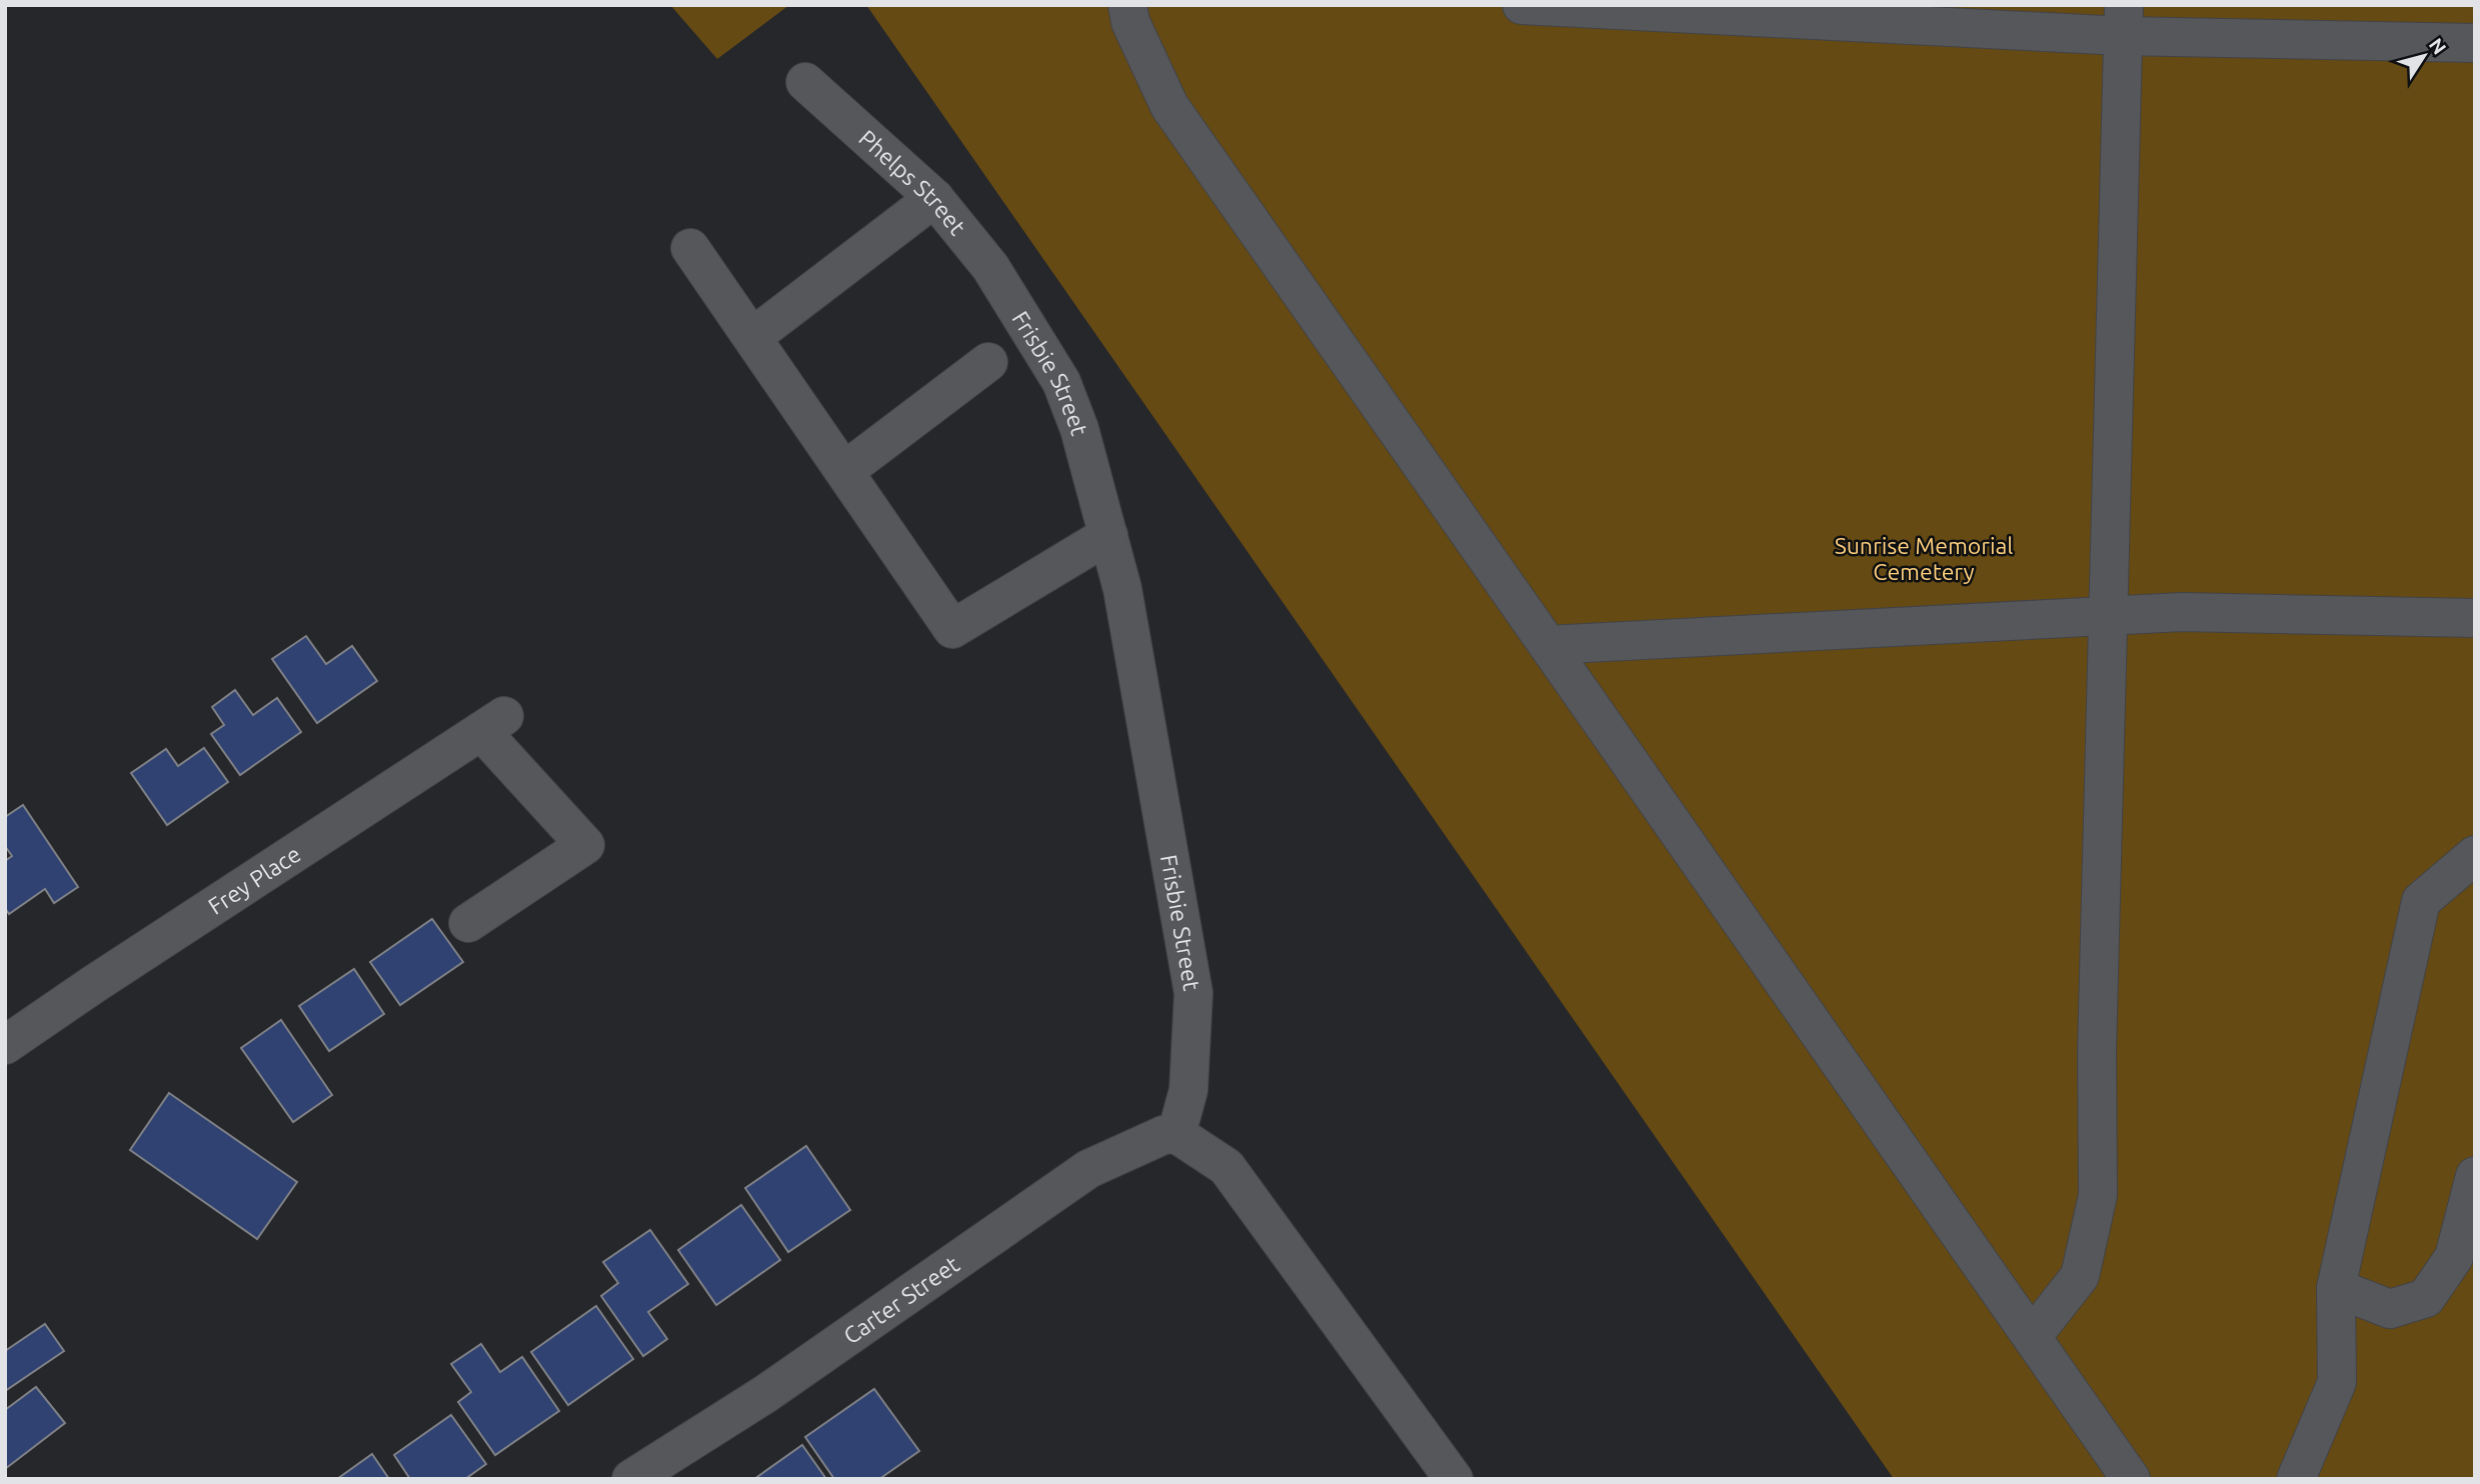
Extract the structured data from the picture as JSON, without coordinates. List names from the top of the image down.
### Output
{
  "streets": {
    "street": [
      "Phelps Street",
      "Frisbie Street",
      "Frey Place",
      "Carter Street"
    ]
  },
  "crossings": [
    ["Phelps Street", "Frisbie Street"],
    ["Frisbie Street", "Carter Street"]
  ],
  "parks": ["Sunrise Memorial Cemetery"],
  "north": "top right"
}
